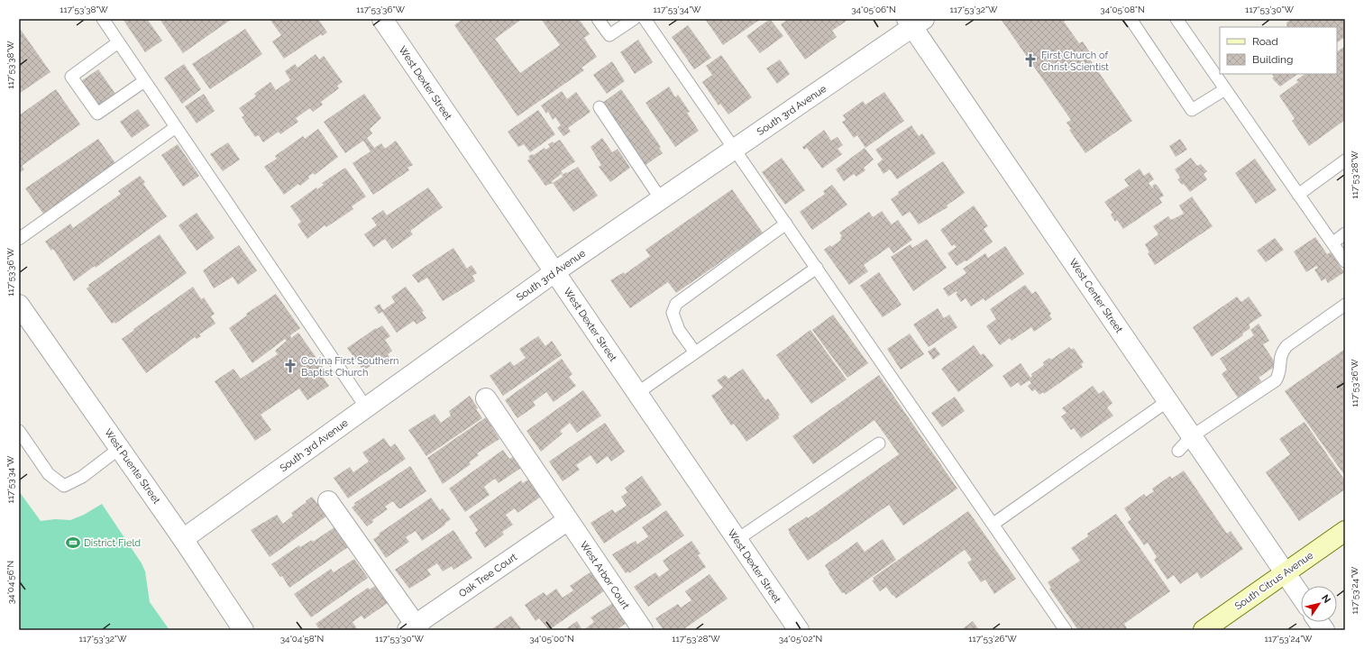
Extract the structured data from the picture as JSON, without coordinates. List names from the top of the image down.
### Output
{
  "streets": {
    "main road": ["South Citrus Avenue"],
    "street": [
      "West Dexter Street",
      "South 3rd Avenue",
      "West Center Street",
      "West Puente Street",
      "Oak Tree Court",
      "West Arbor Court"
    ]
  },
  "crossings": [
    ["West Dexter Street", "South 3rd Avenue"],
    ["South 3rd Avenue", "West Center Street"],
    ["South 3rd Avenue", "West Puente Street"],
    ["West Center Street", "South Citrus Avenue"],
    ["Oak Tree Court", "West Arbor Court"]
  ],
  "places": {
    "church": ["First Church of Christ Scientist", "Covina First Southern Baptist Church"],
    "sports": ["District Field"]
  },
  "legend": ["Road", "Building"],
  "north": "top right",
  "coordinates": [
    "117°53'38\"W",
    "117°53'36\"W",
    "117°53'34\"W",
    "34°05'06\"N",
    "117°53'32\"W",
    "34°05'08\"N",
    "117°53'30\"W",
    "117°53'28\"W",
    "117°53'26\"W",
    "34°04'56\"N",
    "117°53'24\"W",
    "34°04'58\"N",
    "34°05'00\"N",
    "34°05'02\"N"
  ]
}
